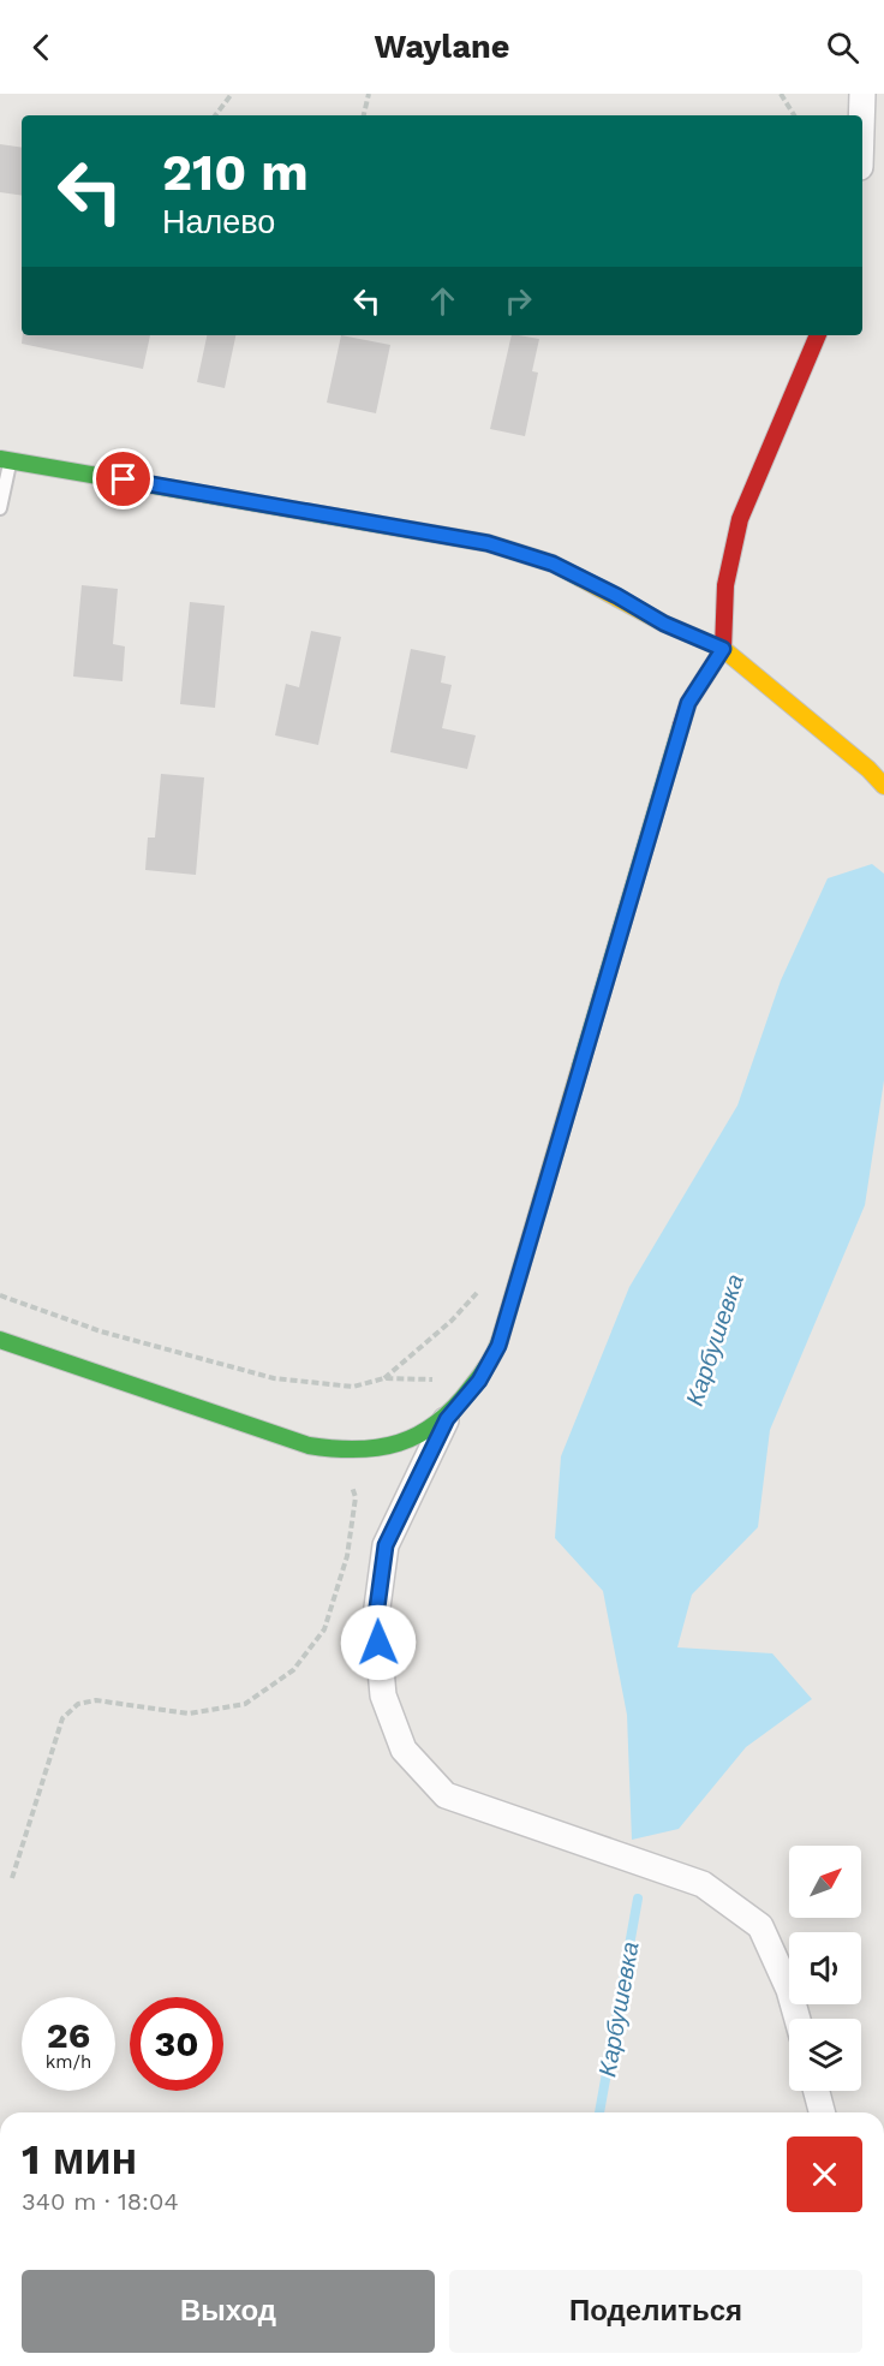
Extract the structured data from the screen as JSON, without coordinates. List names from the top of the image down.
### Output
{
  "water": ["Карбушевка"],
  "north": "top right",
  "page": {
    "header": "Waylane",
    "turn": ["210 m", "Налево"],
    "speed": "26 km/h",
    "limit": "30",
    "heading": ["1 мин", "340 m · 18:04"],
    "buttons": ["Выход", "Поделиться"]
  }
}
